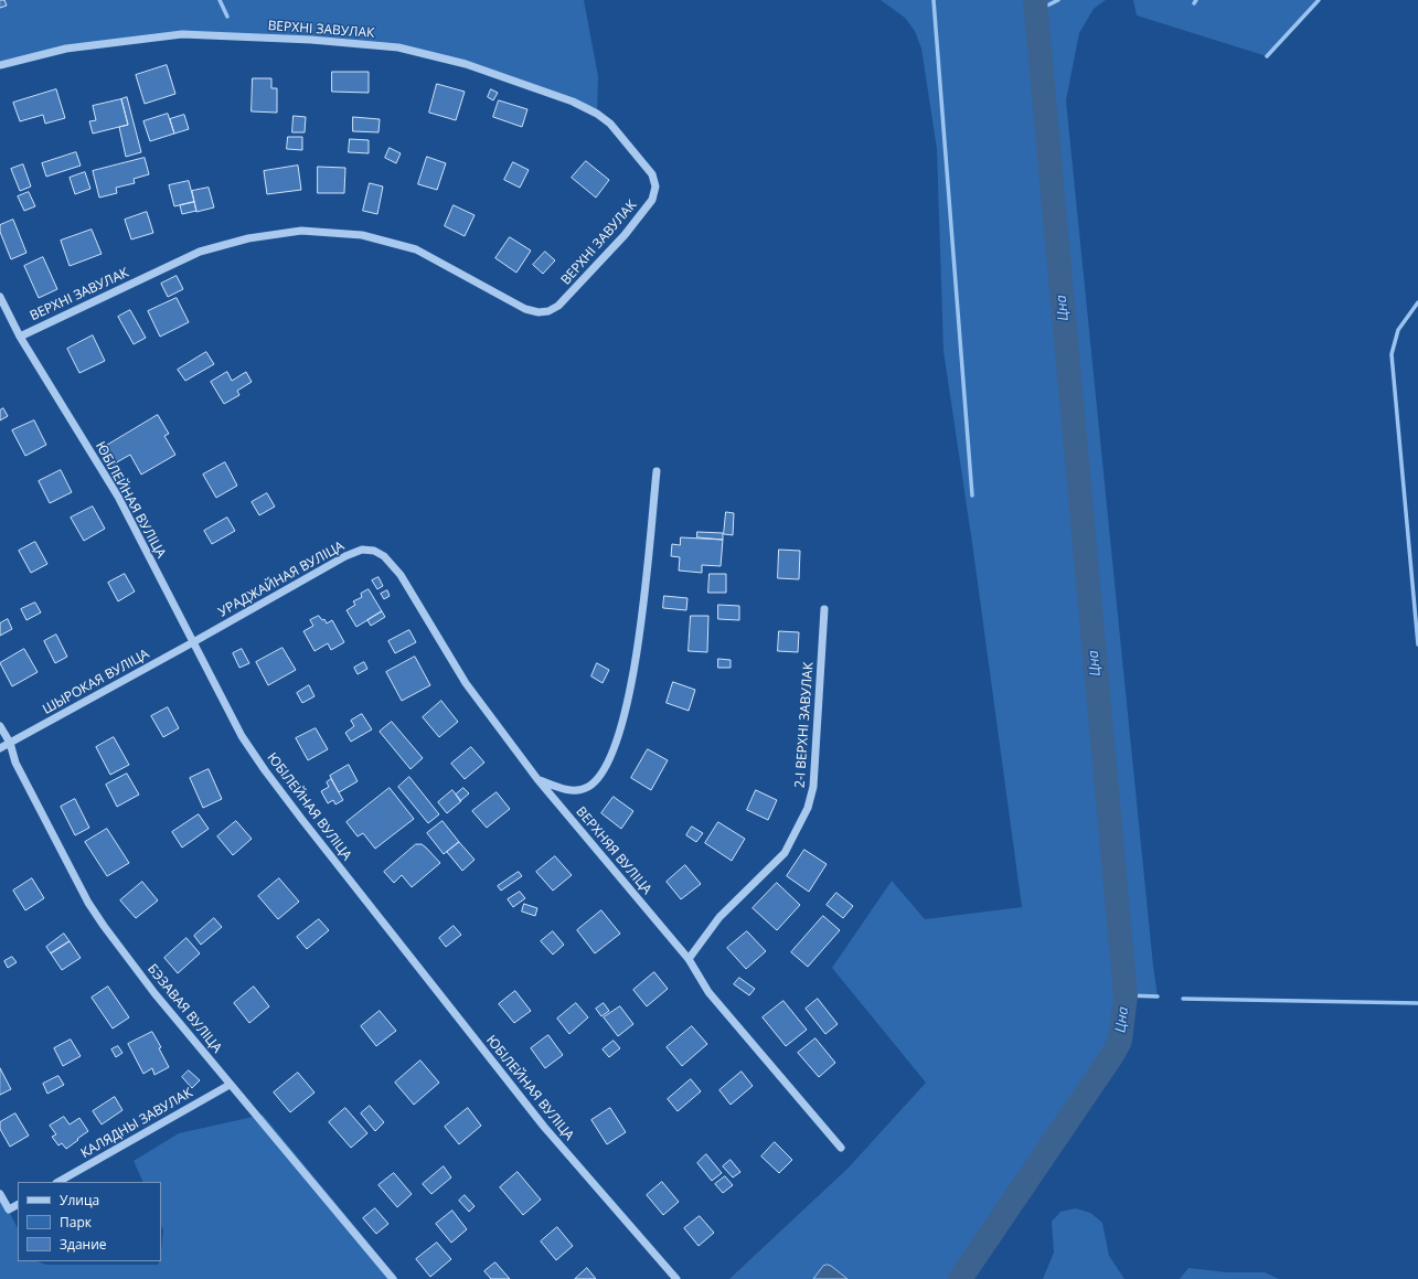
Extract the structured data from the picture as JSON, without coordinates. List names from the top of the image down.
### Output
{
  "streets": {
    "street": [
      "ВЕРХНІ ЗАВУЛАК",
      "ЮБІЛЕЙНАЯ ВУЛІЦА",
      "УРАДЖАЙНАЯ ВУЛІЦА",
      "ШЫРОКАЯ ВУЛІЦА",
      "2-І ВЕРХНІ ЗАВУЛАК",
      "ВЕРХНЯЯ ВУЛІЦА",
      "БЭЗАВАЯ ВУЛІЦА",
      "КАЛЯДНЫ ЗАВУЛАК"
    ]
  },
  "crossings": [
    ["ВЕРХНІ ЗАВУЛАК", "ЮБІЛЕЙНАЯ ВУЛІЦА"],
    ["ЮБІЛЕЙНАЯ ВУЛІЦА", "УРАДЖАЙНАЯ ВУЛІЦА"],
    ["ЮБІЛЕЙНАЯ ВУЛІЦА", "ШЫРОКАЯ ВУЛІЦА"],
    ["УРАДЖАЙНАЯ ВУЛІЦА", "ШЫРОКАЯ ВУЛІЦА"],
    ["УРАДЖАЙНАЯ ВУЛІЦА", "ВЕРХНЯЯ ВУЛІЦА"],
    ["ШЫРОКАЯ ВУЛІЦА", "БЭЗАВАЯ ВУЛІЦА"],
    ["2-І ВЕРХНІ ЗАВУЛАК", "ВЕРХНЯЯ ВУЛІЦА"],
    ["БЭЗАВАЯ ВУЛІЦА", "КАЛЯДНЫ ЗАВУЛАК"]
  ],
  "water": ["Цна"],
  "legend": ["Улица", "Парк", "Здание"]
}
